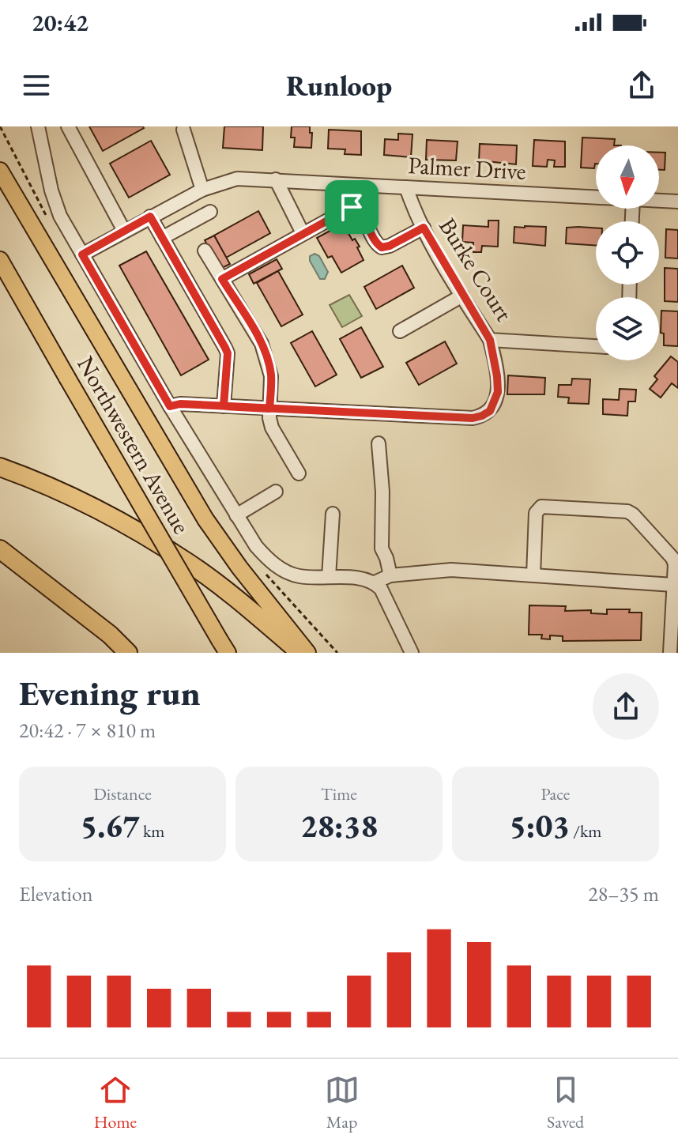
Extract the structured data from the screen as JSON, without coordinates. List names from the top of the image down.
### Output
{
  "streets": {
    "main road": ["Northwestern Avenue"],
    "street": ["Palmer Drive", "Burke Court"]
  },
  "crossings": [
    ["Palmer Drive", "Burke Court"]
  ],
  "north": "bottom",
  "page": {
    "status": "20:42",
    "header": "Runloop",
    "heading": ["Evening run", "20:42 · 7 × 810 m"],
    "stats": [
      ["Distance", "5.67 km"],
      ["Time", "28:38"],
      ["Pace", "5:03 /km"]
    ],
    "chart": ["Elevation", "28–35 m"],
    "tabs": ["Home", "Map", "Saved"]
  }
}
